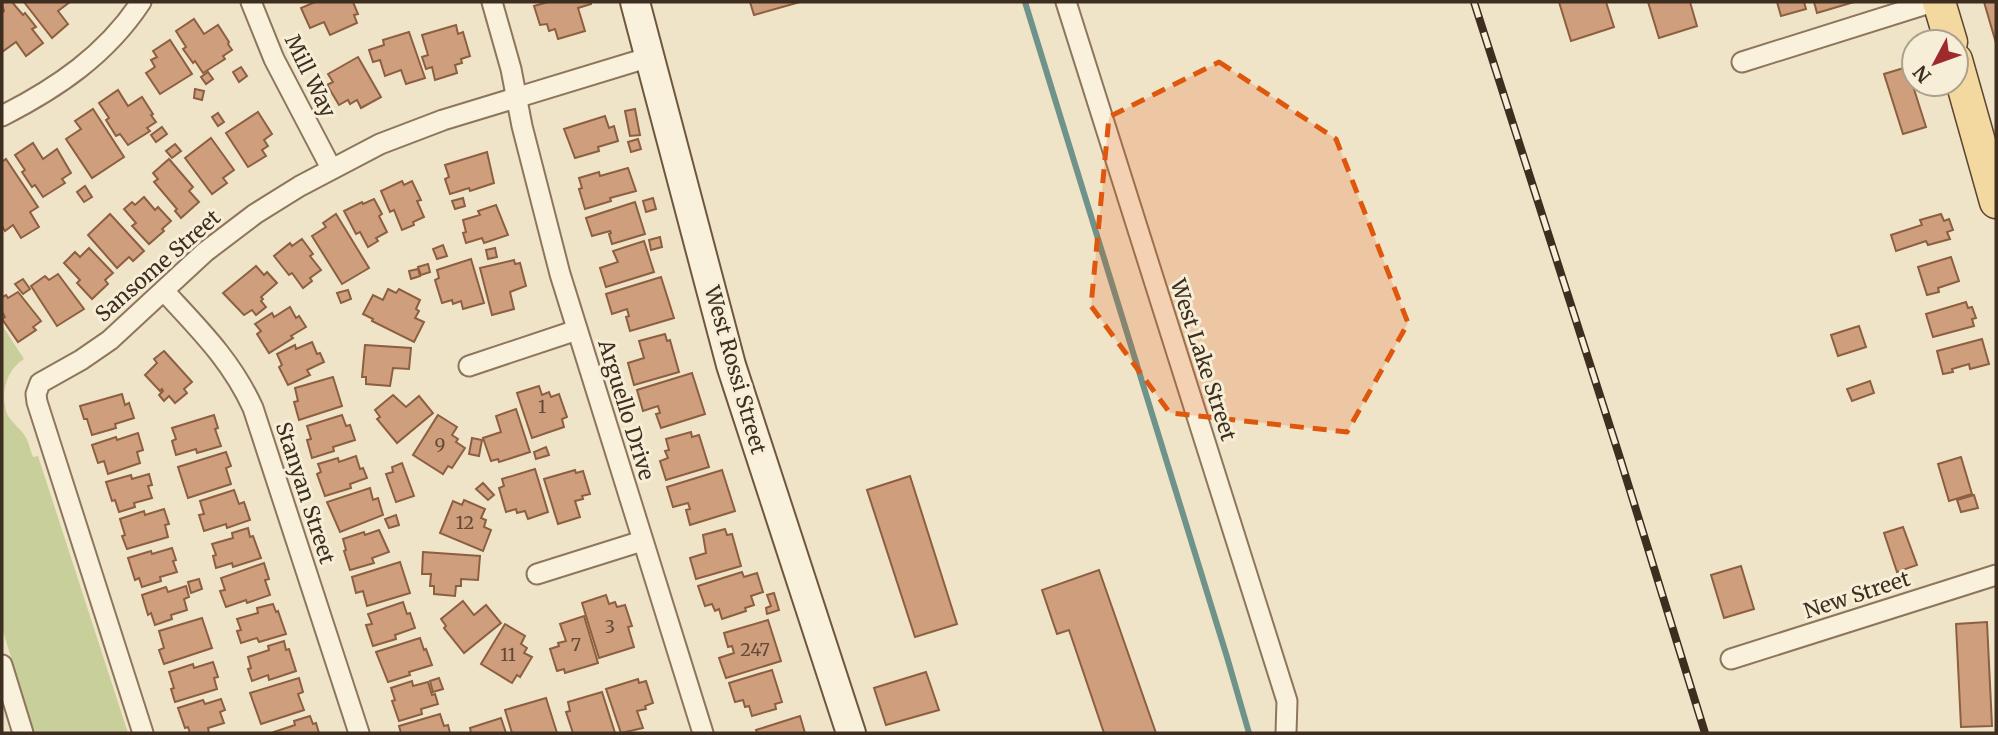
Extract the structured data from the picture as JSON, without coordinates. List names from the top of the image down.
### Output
{
  "streets": {
    "main road": ["West Rossi Street"],
    "street": [
      "Mill Way",
      "Sansome Street",
      "West Lake Street",
      "Arguello Drive",
      "Stanyan Street",
      "New Street"
    ]
  },
  "crossings": [
    ["Mill Way", "Sansome Street"],
    ["Sansome Street", "West Rossi Street"],
    ["Sansome Street", "Arguello Drive"],
    ["Sansome Street", "Stanyan Street"]
  ],
  "house_numbers": [
    "1",
    "9",
    "12",
    "3",
    "7",
    "247",
    "11"
  ],
  "north": "bottom left"
}
